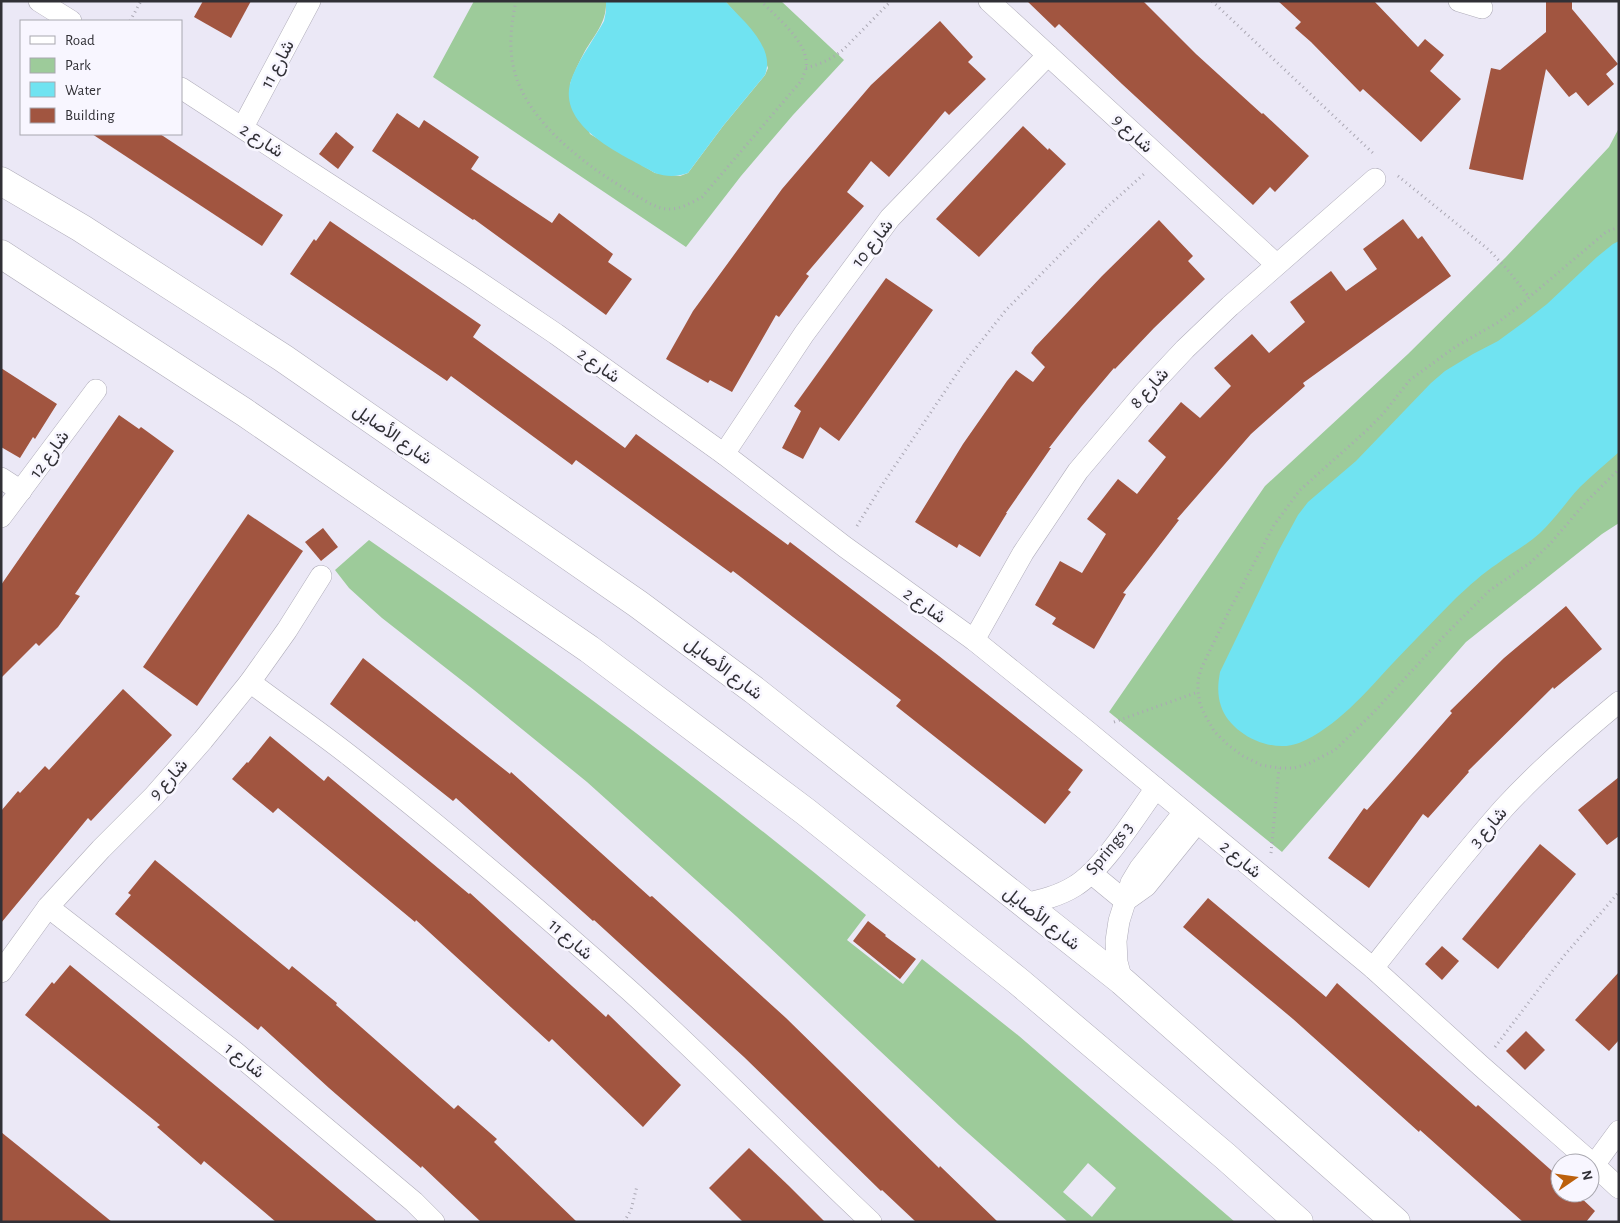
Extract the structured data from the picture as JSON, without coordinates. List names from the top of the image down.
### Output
{
  "streets": {
    "main road": ["شارع الأصايل"],
    "street": [
      "شارع 11",
      "شارع 9",
      "شارع 2",
      "شارع 10",
      "شارع 8",
      "شارع 12",
      "شارع 3",
      "Springs 3",
      "شارع 1"
    ]
  },
  "crossings": [
    ["شارع 11", "شارع 9"],
    ["شارع 11", "شارع 2"],
    ["شارع 9", "شارع 10"],
    ["شارع 9", "شارع 8"],
    ["شارع 9", "شارع 1"],
    ["شارع 2", "شارع 10"],
    ["شارع 2", "شارع 8"],
    ["شارع 2", "شارع 3"],
    ["شارع 2", "Springs 3"],
    ["شارع الأصايل", "Springs 3"]
  ],
  "legend": [
    "Road",
    "Park",
    "Water",
    "Building"
  ],
  "north": "right"
}
